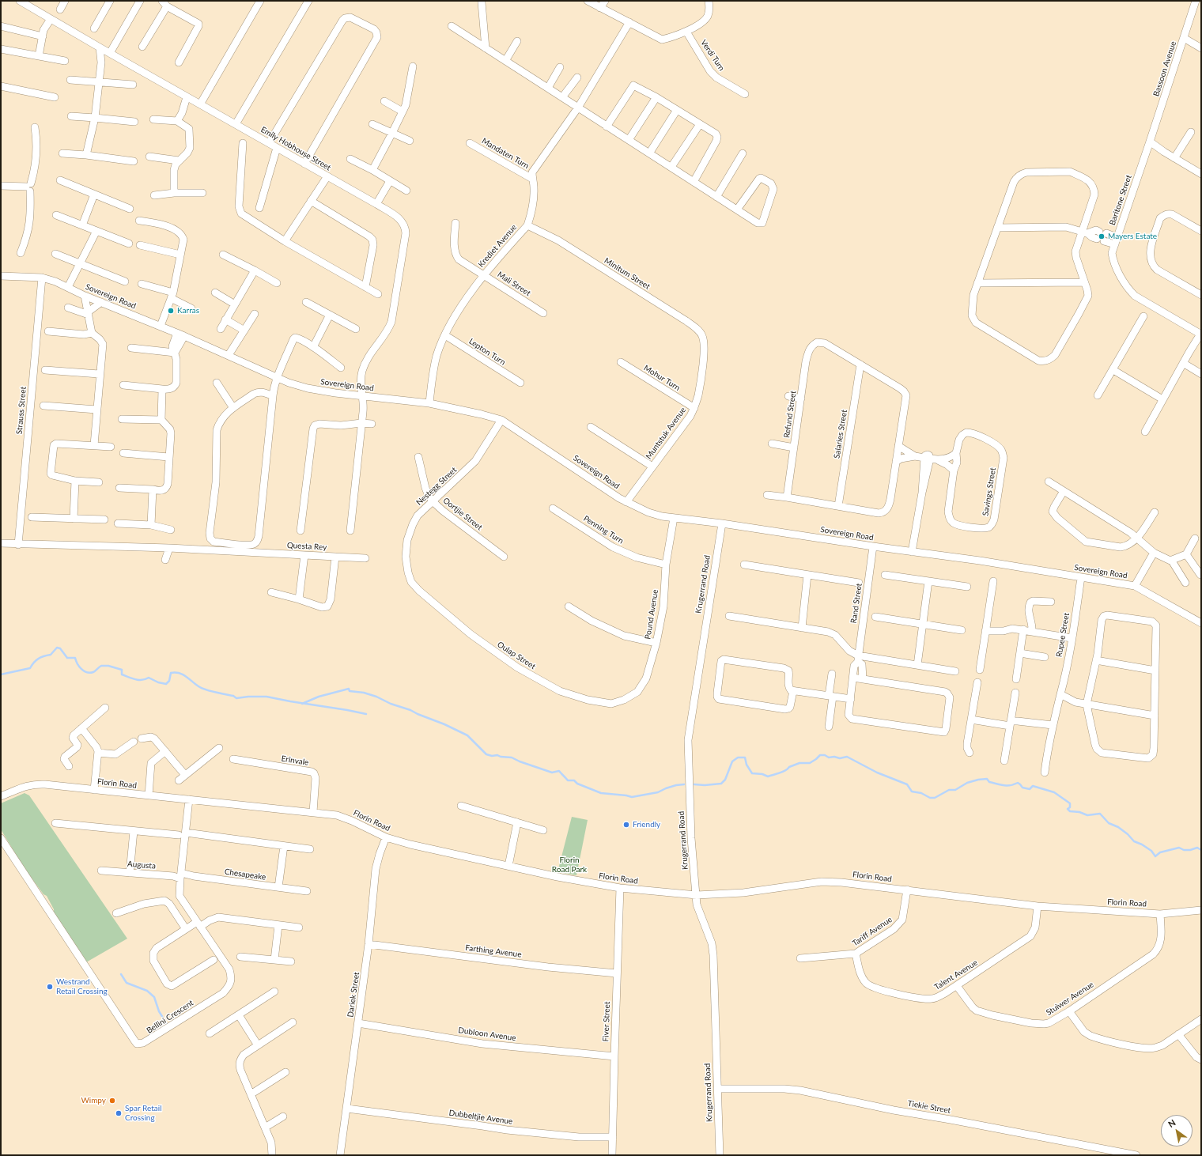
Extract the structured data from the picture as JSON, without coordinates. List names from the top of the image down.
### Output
{
  "streets": {
    "street": [
      "Verdi Turn",
      "Bassoon Avenue",
      "Emily Hobhouse Street",
      "Mandaten Turn",
      "Baritone Street",
      "Krediet Avenue",
      "Minitum Street",
      "Mali Street",
      "Sovereign Road",
      "Lepton Turn",
      "Mohur Turn",
      "Strauss Street",
      "Refund Street",
      "Muntstuk Avenue",
      "Salaries Street",
      "Nestegg Street",
      "Savings Street",
      "Oortjie Street",
      "Penning Turn",
      "Questa Rey",
      "Krugerrand Road",
      "Rand Street",
      "Pound Avenue",
      "Rupee Street",
      "Oulap Street",
      "Erinvale",
      "Florin Road",
      "Augusta",
      "Chesapeake",
      "Tariff Avenue",
      "Farthing Avenue",
      "Talent Avenue",
      "Dariek Street",
      "Stuiwer Avenue",
      "Bellini Crescent",
      "Fiver Street",
      "Dubloon Avenue",
      "Tiekie Street",
      "Dubbeltjie Avenue"
    ]
  },
  "crossings": [
    ["Bassoon Avenue", "Baritone Street"],
    ["Emily Hobhouse Street", "Sovereign Road"],
    ["Mandaten Turn", "Krediet Avenue"],
    ["Krediet Avenue", "Minitum Street"],
    ["Krediet Avenue", "Mali Street"],
    ["Krediet Avenue", "Sovereign Road"],
    ["Krediet Avenue", "Lepton Turn"],
    ["Minitum Street", "Muntstuk Avenue"],
    ["Sovereign Road", "Strauss Street"],
    ["Sovereign Road", "Muntstuk Avenue"],
    ["Sovereign Road", "Nestegg Street"],
    ["Sovereign Road", "Krugerrand Road"],
    ["Sovereign Road", "Rand Street"],
    ["Sovereign Road", "Pound Avenue"],
    ["Sovereign Road", "Rupee Street"],
    ["Mohur Turn", "Muntstuk Avenue"],
    ["Refund Street", "Salaries Street"],
    ["Nestegg Street", "Oortjie Street"],
    ["Nestegg Street", "Oulap Street"],
    ["Penning Turn", "Pound Avenue"],
    ["Krugerrand Road", "Florin Road"],
    ["Krugerrand Road", "Tiekie Street"],
    ["Pound Avenue", "Oulap Street"],
    ["Erinvale", "Florin Road"],
    ["Florin Road", "Tariff Avenue"],
    ["Florin Road", "Talent Avenue"],
    ["Florin Road", "Dariek Street"],
    ["Florin Road", "Stuiwer Avenue"],
    ["Florin Road", "Bellini Crescent"],
    ["Florin Road", "Fiver Street"],
    ["Augusta", "Chesapeake"],
    ["Augusta", "Bellini Crescent"],
    ["Chesapeake", "Bellini Crescent"],
    ["Tariff Avenue", "Talent Avenue"],
    ["Farthing Avenue", "Dariek Street"],
    ["Farthing Avenue", "Fiver Street"],
    ["Talent Avenue", "Stuiwer Avenue"],
    ["Dariek Street", "Dubloon Avenue"],
    ["Dariek Street", "Dubbeltjie Avenue"],
    ["Fiver Street", "Dubloon Avenue"],
    ["Fiver Street", "Dubbeltjie Avenue"]
  ],
  "parks": ["Florin Road Park"],
  "places": [
    "Mayers Estate",
    "Karras",
    "Friendly",
    "Westrand Retail Crossing",
    "Wimpy",
    "Spar Retail Crossing"
  ],
  "north": "top left"
}
